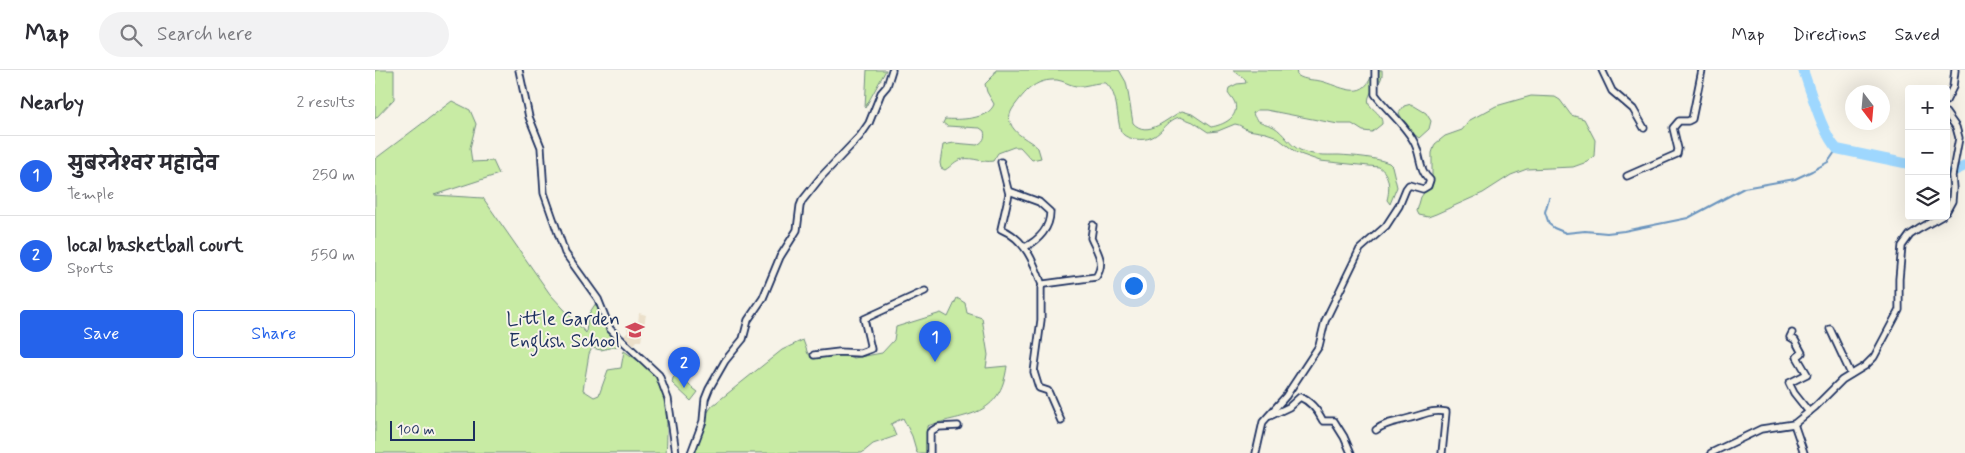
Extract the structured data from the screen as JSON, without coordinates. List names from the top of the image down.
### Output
{
  "places": {
    "school or university": ["Little Garden English School"]
  },
  "scale_bar": "100 m",
  "north": "bottom",
  "page": {
    "header": "Map",
    "search": "Search here",
    "nav": ["Map", "Directions", "Saved"],
    "heading": ["Nearby", "2 results"],
    "map_buttons": ["+", "−"],
    "list": [
      {
        "mark": "1",
        "name": "सुबरनेश्वर महादेव",
        "note": "Temple",
        "value": "250 m"
      },
      {
        "mark": "2",
        "name": "local basketball court",
        "note": "Sports",
        "value": "550 m"
      }
    ],
    "buttons": ["Save", "Share"],
    "pins": ["1", "2"],
    "scale": "100 m"
  }
}
